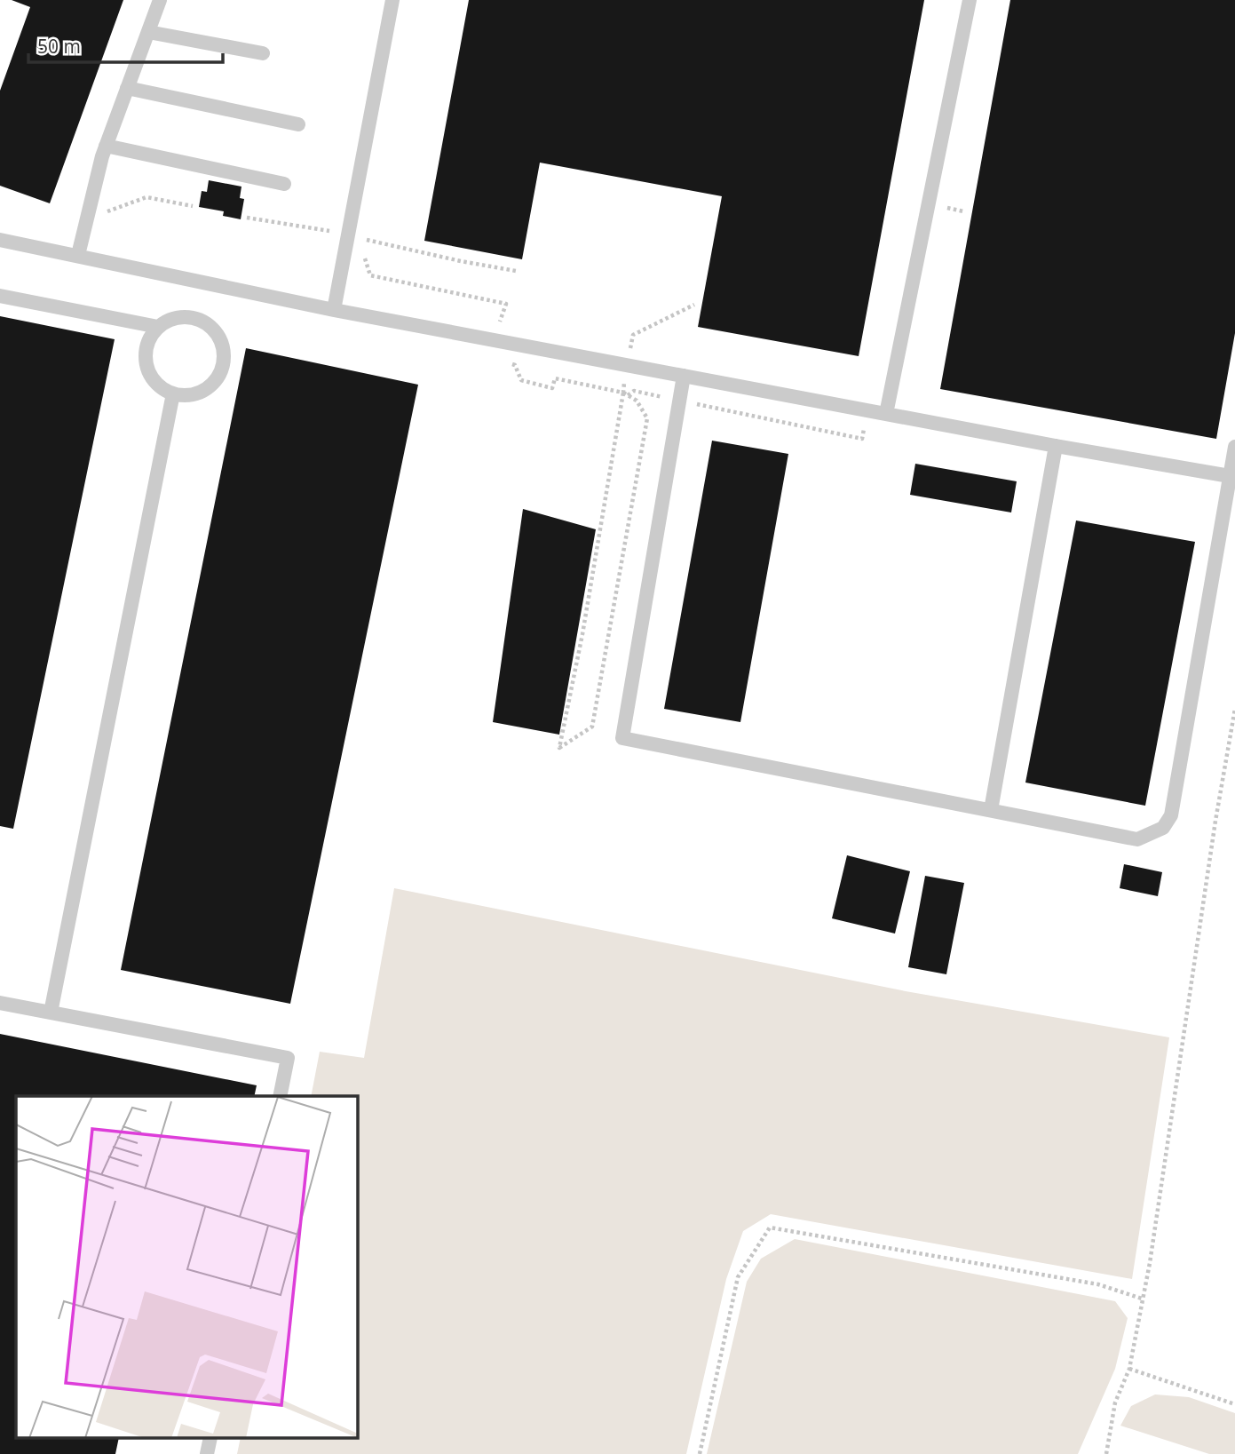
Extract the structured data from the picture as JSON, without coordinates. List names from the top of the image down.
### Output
{
  "scale_bar": "50 m"
}
